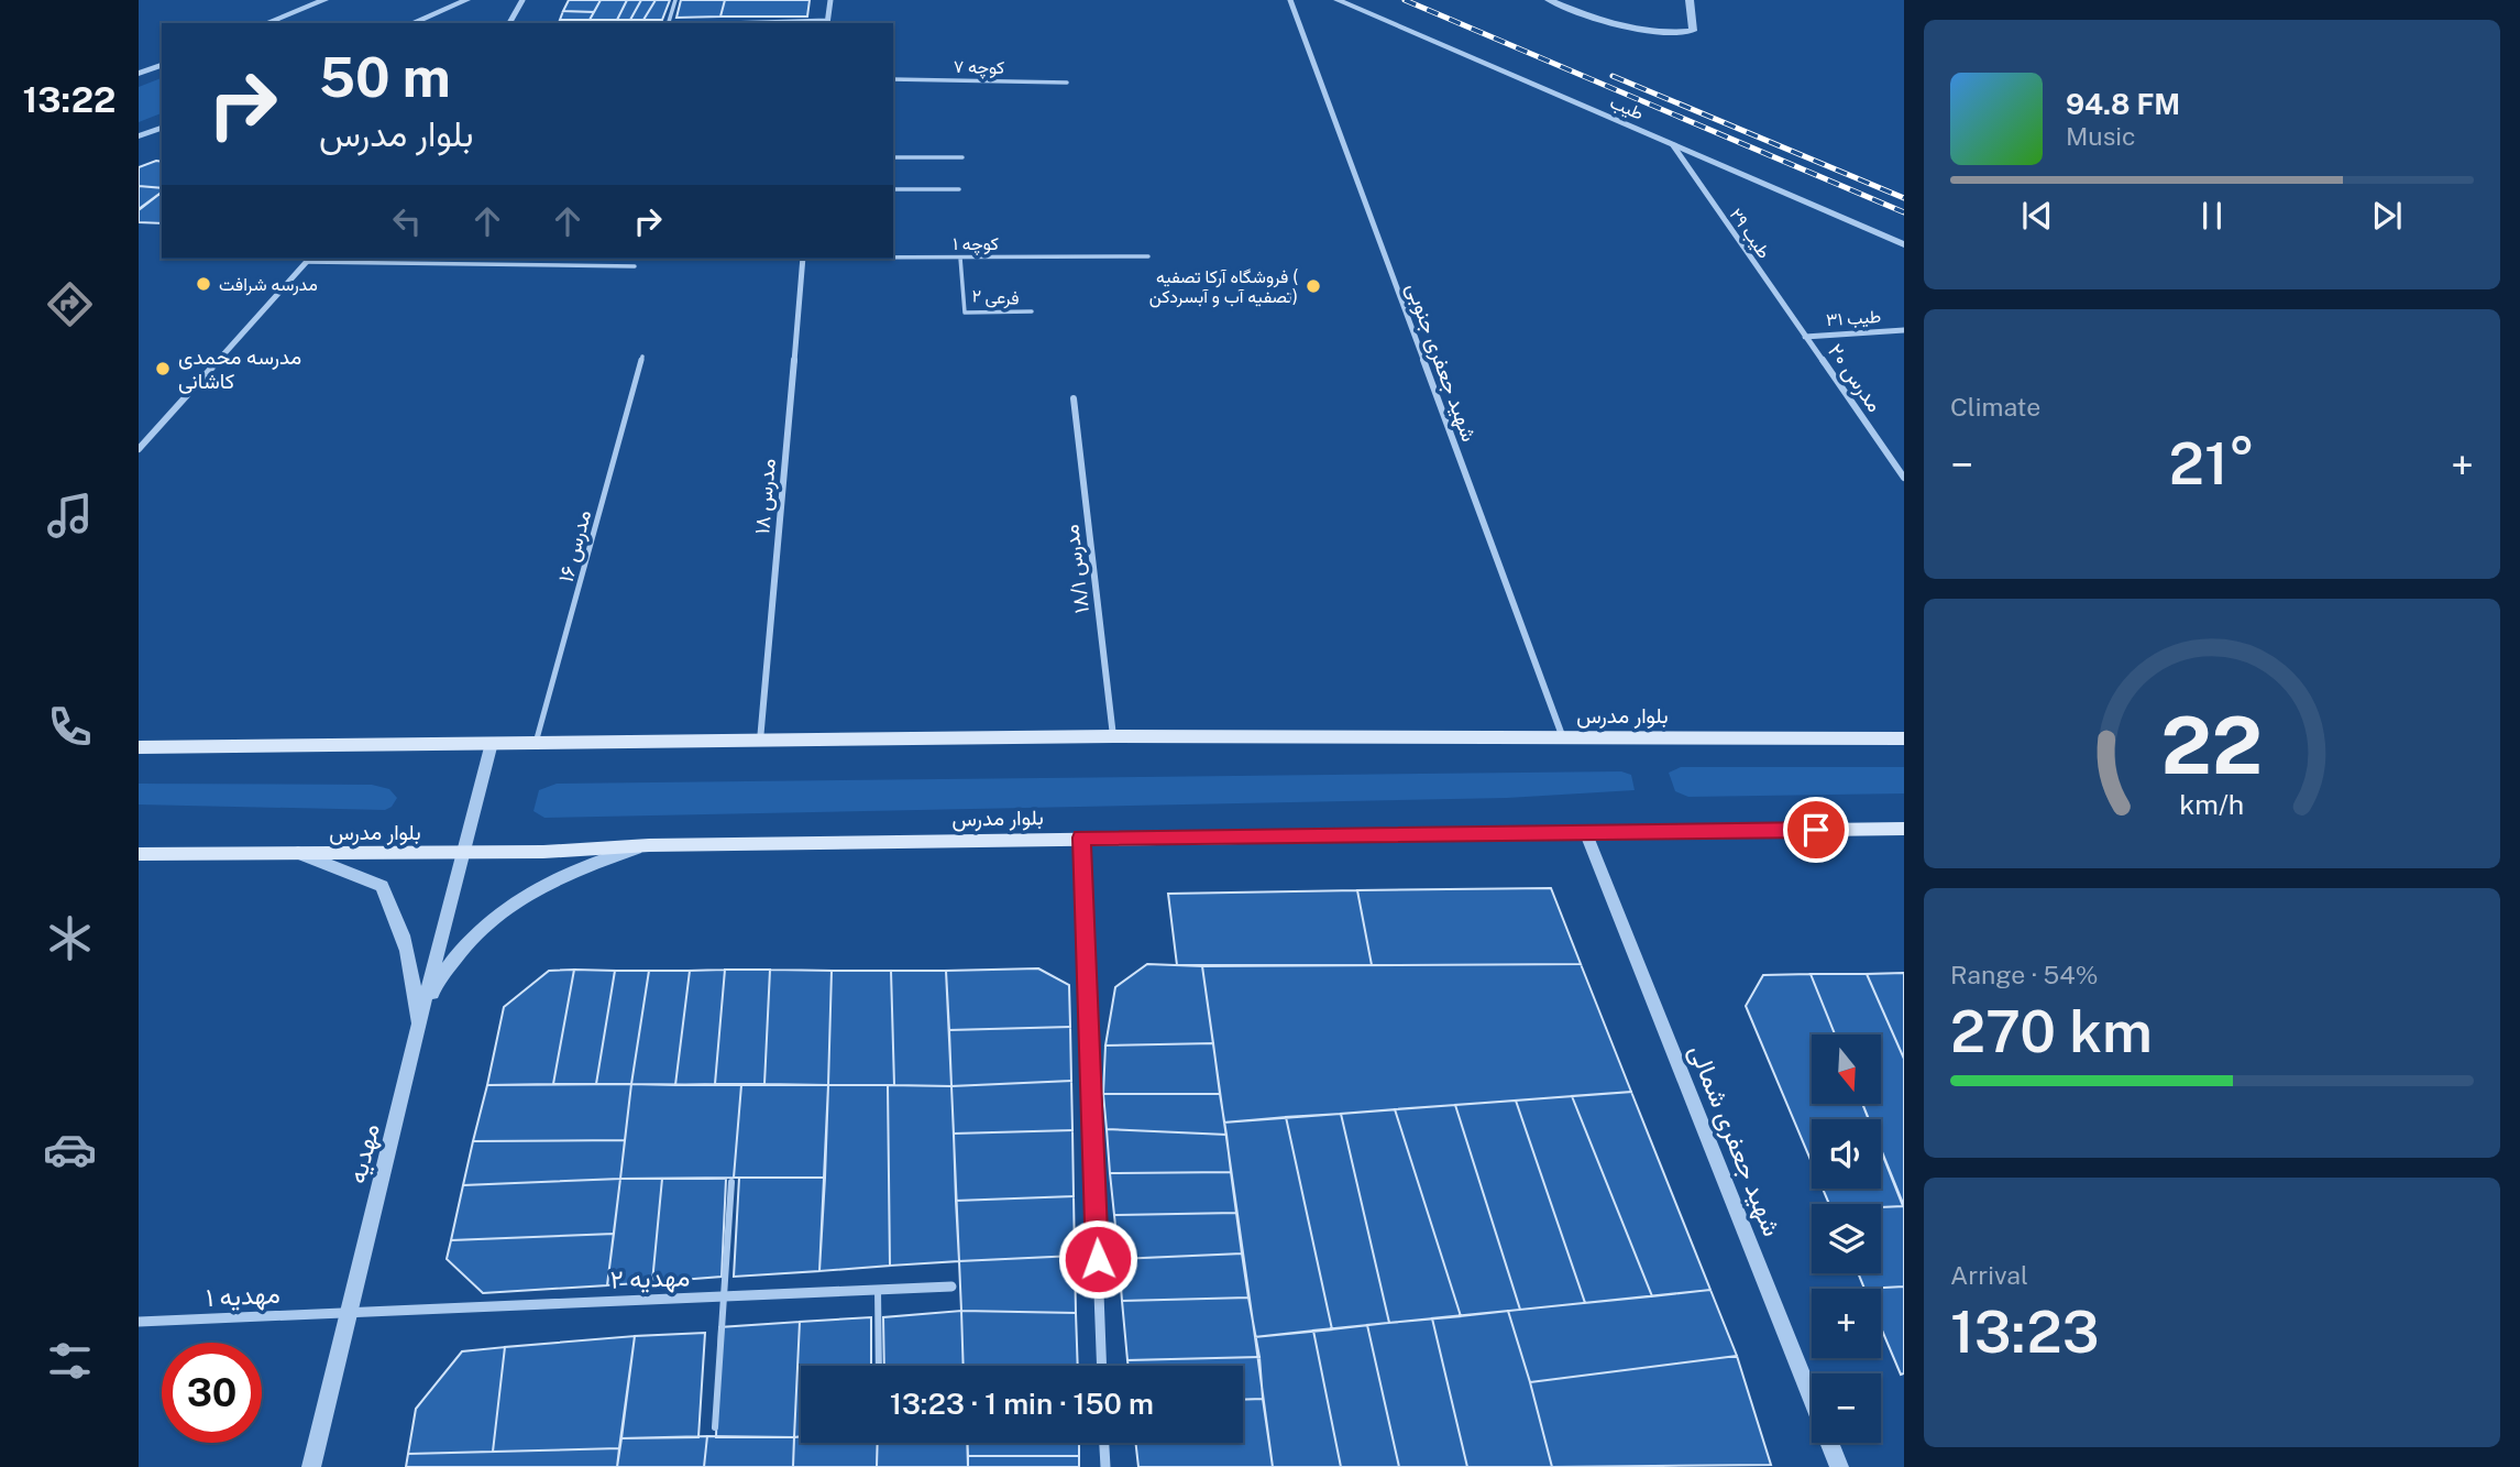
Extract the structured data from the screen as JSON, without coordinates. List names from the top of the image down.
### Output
{
  "streets": {
    "main road": ["بلوار مدرس"],
    "street": [
      "طیب",
      "طیب ۲۹",
      "طیب ۳۱",
      "شهید جعفری جنوبی",
      "مدرس ۲۰",
      "مدرس ۱۸",
      "مدرس ۱۸/۱",
      "شهید جعفری شمالی",
      "مهدیه",
      "مهدیه ۲",
      "مهدیه ۱"
    ],
    "lane": [
      "کوچه ۷",
      "کوچه ۱",
      "فرعی ۲",
      "مدرس ۱۶"
    ]
  },
  "crossings": [
    ["طیب", "طیب ۲۹"],
    ["طیب ۲۹", "طیب ۳۱"],
    ["طیب ۲۹", "مدرس ۲۰"],
    ["کوچه ۱", "فرعی ۲"],
    ["طیب ۳۱", "مدرس ۲۰"],
    ["شهید جعفری جنوبی", "بلوار مدرس"],
    ["مدرس ۱۸", "بلوار مدرس"],
    ["مدرس ۱۶", "بلوار مدرس"],
    ["مدرس ۱۸/۱", "بلوار مدرس"],
    ["بلوار مدرس", "شهید جعفری شمالی"],
    ["بلوار مدرس", "مهدیه"],
    ["مهدیه", "مهدیه ۲"],
    ["مهدیه", "مهدیه ۱"],
    ["مهدیه ۲", "مهدیه ۱"]
  ],
  "places": ["مدرسه شرافت", "فروشگاه آرکا تصفیه ( تصفیه آب و آبسردکن)", "مدرسه محمدی کاشانی"],
  "north": "bottom",
  "page": {
    "tabs": "13:22",
    "turn": ["50 m", "بلوار مدرس"],
    "song": ["94.8 FM", "Music"],
    "tile": [
      "Climate",
      ["Range · 54%", "270 km"],
      ["Arrival", "13:23"]
    ],
    "heat": ["−", "21°", "+"],
    "map_buttons": ["+", "−"],
    "limit": "30",
    "trip": "13:23 · 1 min · 150 m",
    "gauge": ["22", "km/h"]
  }
}
